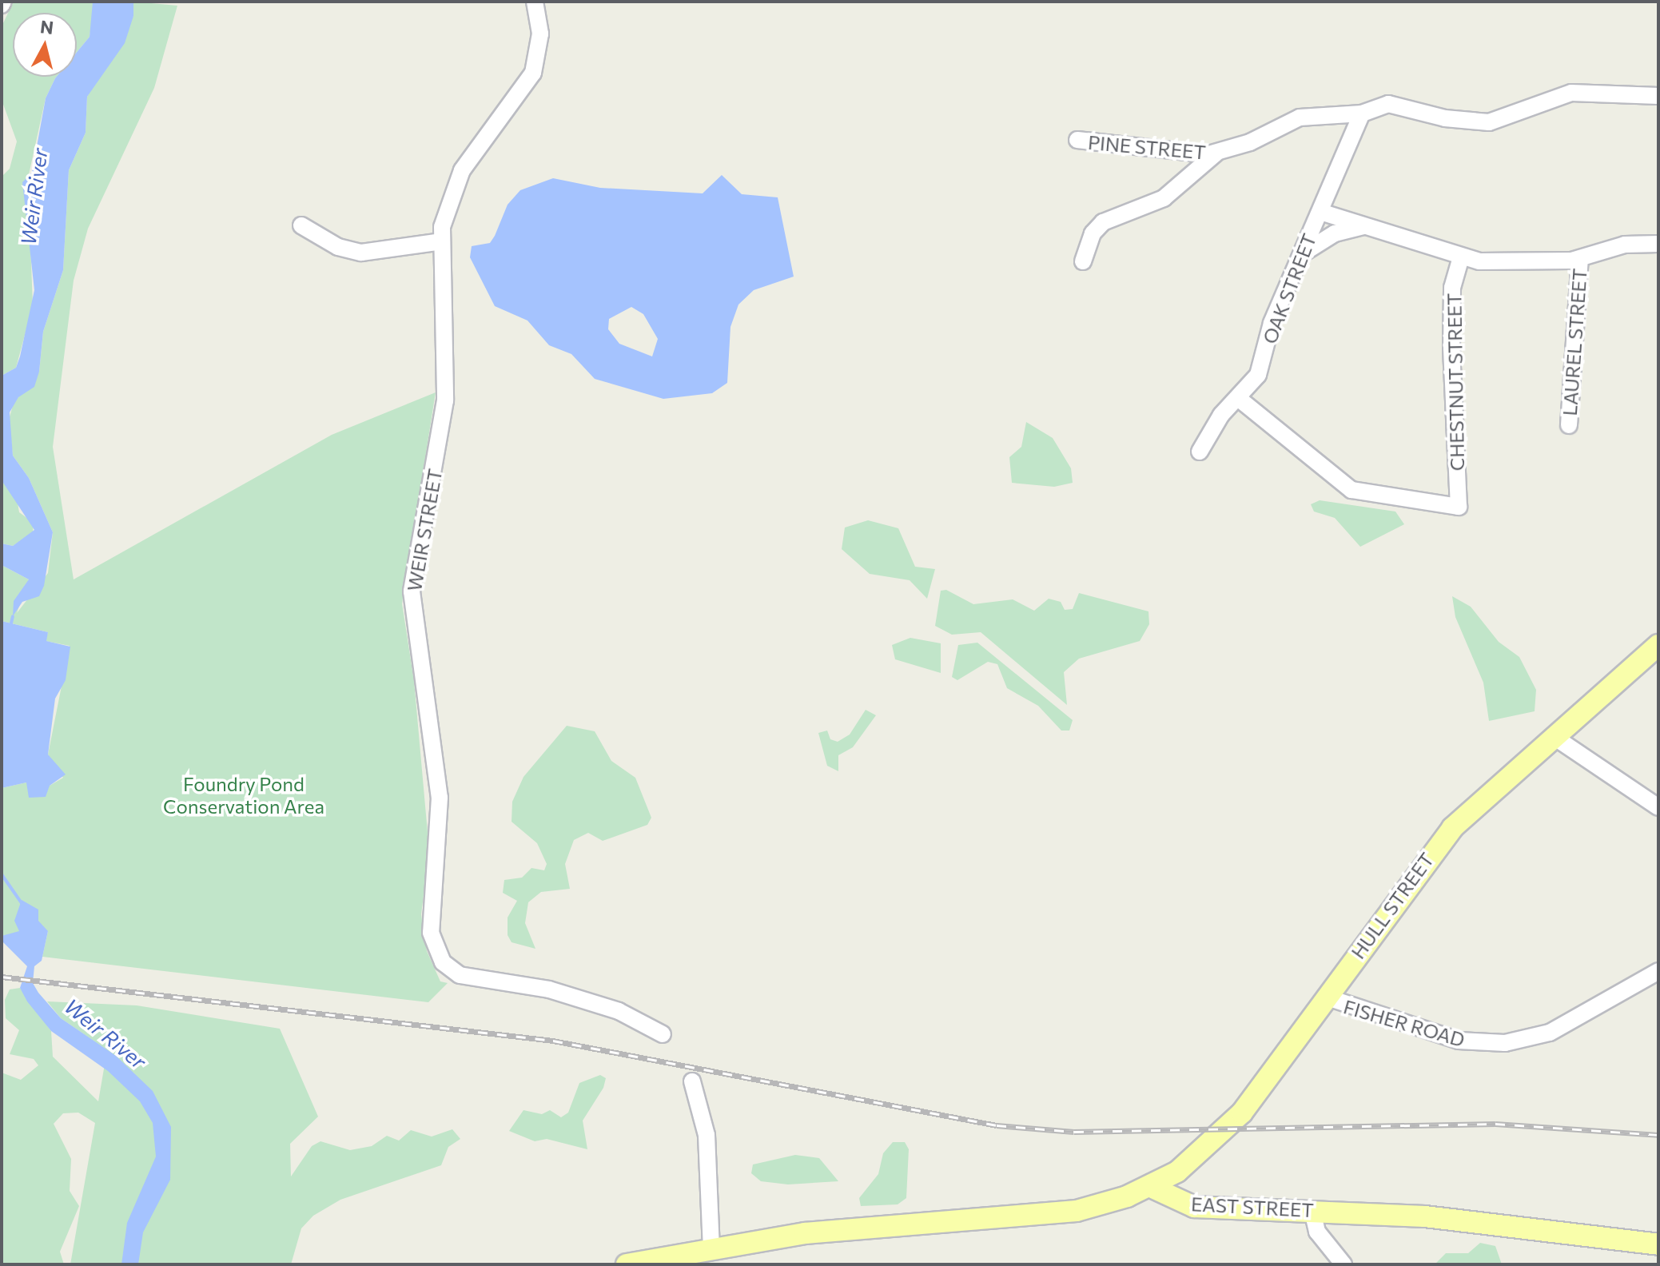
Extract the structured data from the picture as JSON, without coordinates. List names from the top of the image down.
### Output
{
  "streets": {
    "main road": ["HULL STREET", "EAST STREET"],
    "street": [
      "PINE STREET",
      "OAK STREET",
      "LAUREL STREET",
      "CHESTNUT STREET",
      "WEIR STREET",
      "FISHER ROAD"
    ]
  },
  "crossings": [
    ["PINE STREET", "OAK STREET"],
    ["OAK STREET", "CHESTNUT STREET"],
    ["HULL STREET", "FISHER ROAD"],
    ["HULL STREET", "EAST STREET"]
  ],
  "water": ["Weir River"],
  "parks": ["Foundry Pond Conservation Area"],
  "north": "top"
}
